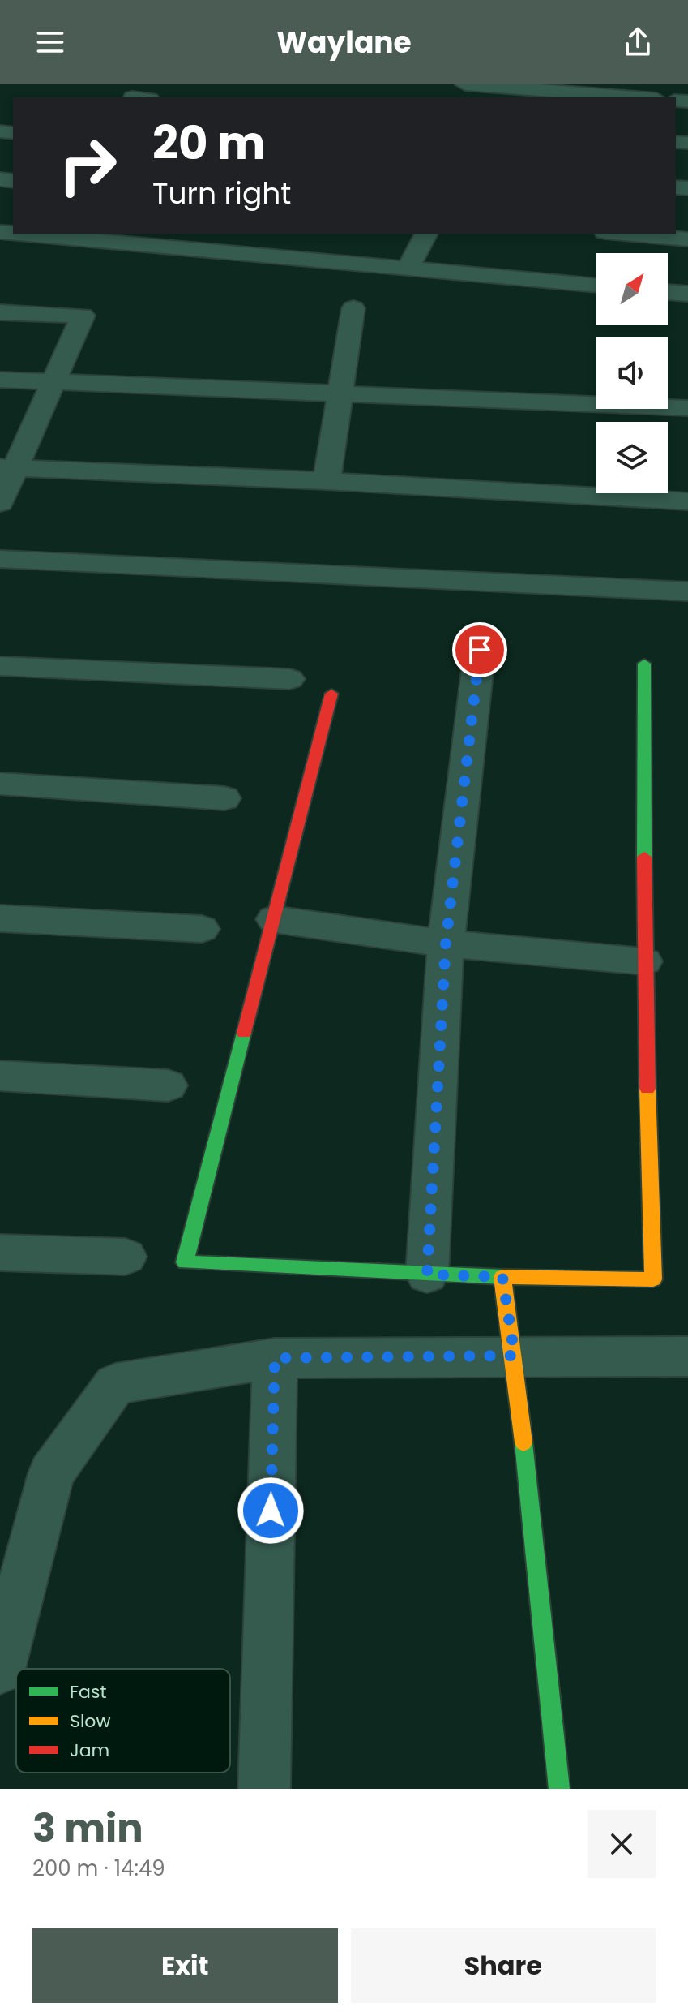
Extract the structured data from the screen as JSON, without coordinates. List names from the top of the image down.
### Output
{
  "legend": ["Fast", "Slow", "Jam"],
  "north": "top right",
  "page": {
    "header": "Waylane",
    "turn": ["20 m", "Turn right"],
    "heading": ["3 min", "200 m · 14:49"],
    "buttons": ["Exit", "Share"]
  }
}
